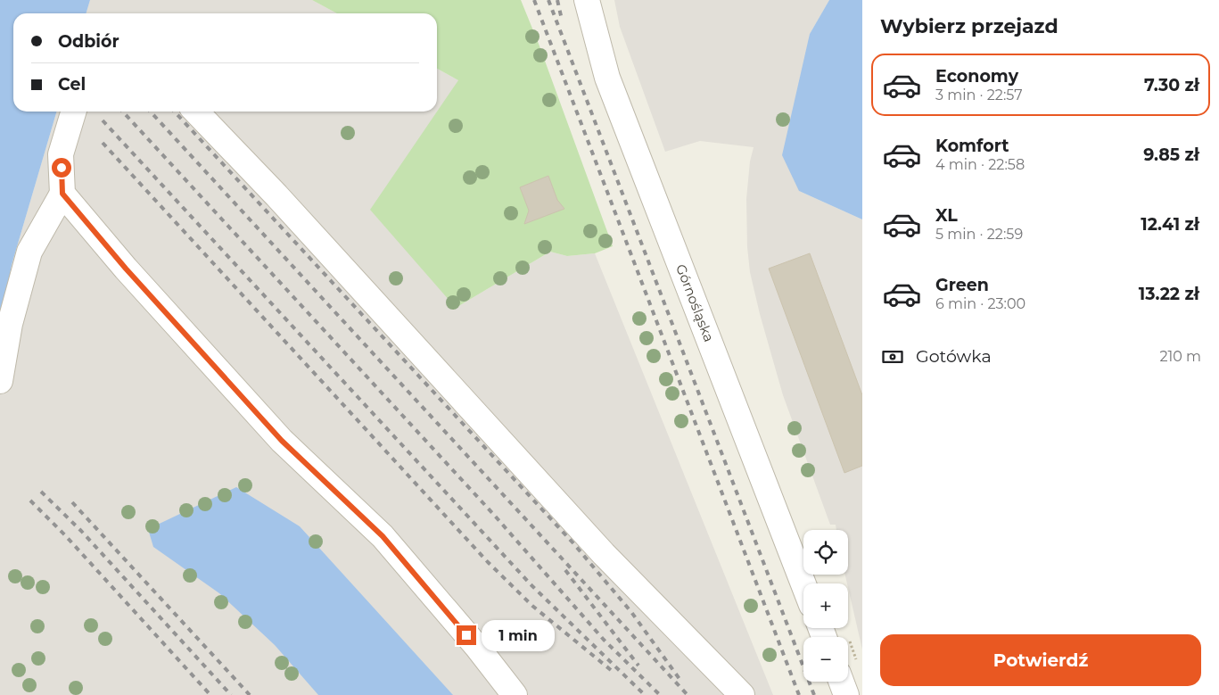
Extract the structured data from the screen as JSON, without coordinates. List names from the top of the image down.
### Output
{
  "streets": {
    "lane": ["Górnośląska"]
  },
  "page": {
    "heading": "Wybierz przejazd",
    "banner": ["Odbiór", "Cel"],
    "list": [
      {
        "name": "Economy",
        "note": "3 min · 22:57",
        "value": "7.30 zł"
      },
      {
        "name": "Komfort",
        "note": "4 min · 22:58",
        "value": "9.85 zł"
      },
      {
        "name": "XL",
        "note": "5 min · 22:59",
        "value": "12.41 zł"
      },
      {
        "name": "Green",
        "note": "6 min · 23:00",
        "value": "13.22 zł"
      }
    ],
    "pay": ["Gotówka", "210 m"],
    "map_buttons": ["+", "−"],
    "bubble": "1 min",
    "buttons": "Potwierdź"
  }
}
